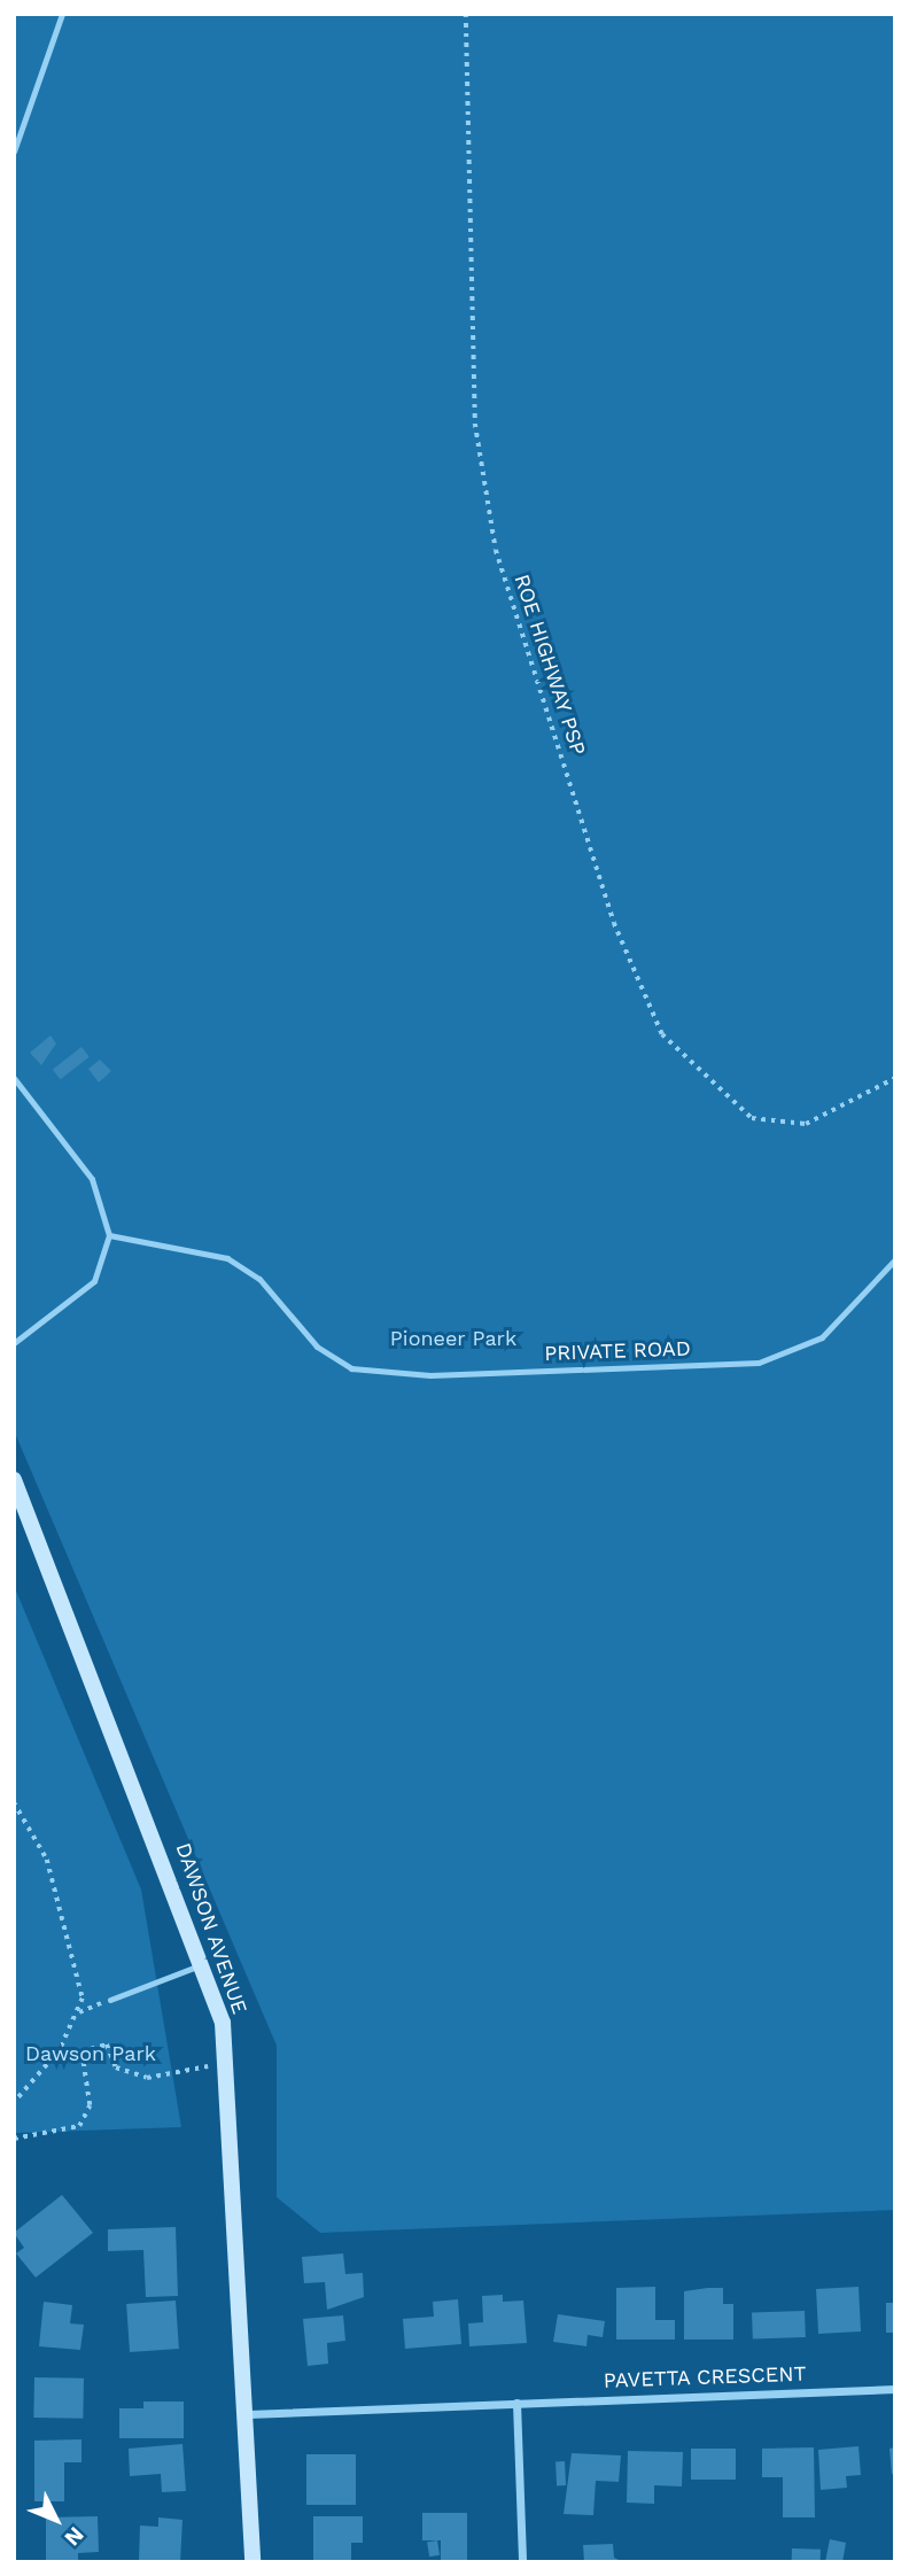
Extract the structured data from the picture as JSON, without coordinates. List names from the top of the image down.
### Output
{
  "streets": {
    "main road": ["DAWSON AVENUE"],
    "street": ["PAVETTA CRESCENT"],
    "lane": ["PRIVATE ROAD"],
    "path": ["ROE HIGHWAY PSP"]
  },
  "crossings": [
    ["DAWSON AVENUE", "PAVETTA CRESCENT"]
  ],
  "parks": ["Pioneer Park", "Dawson Park"],
  "north": "bottom right"
}
